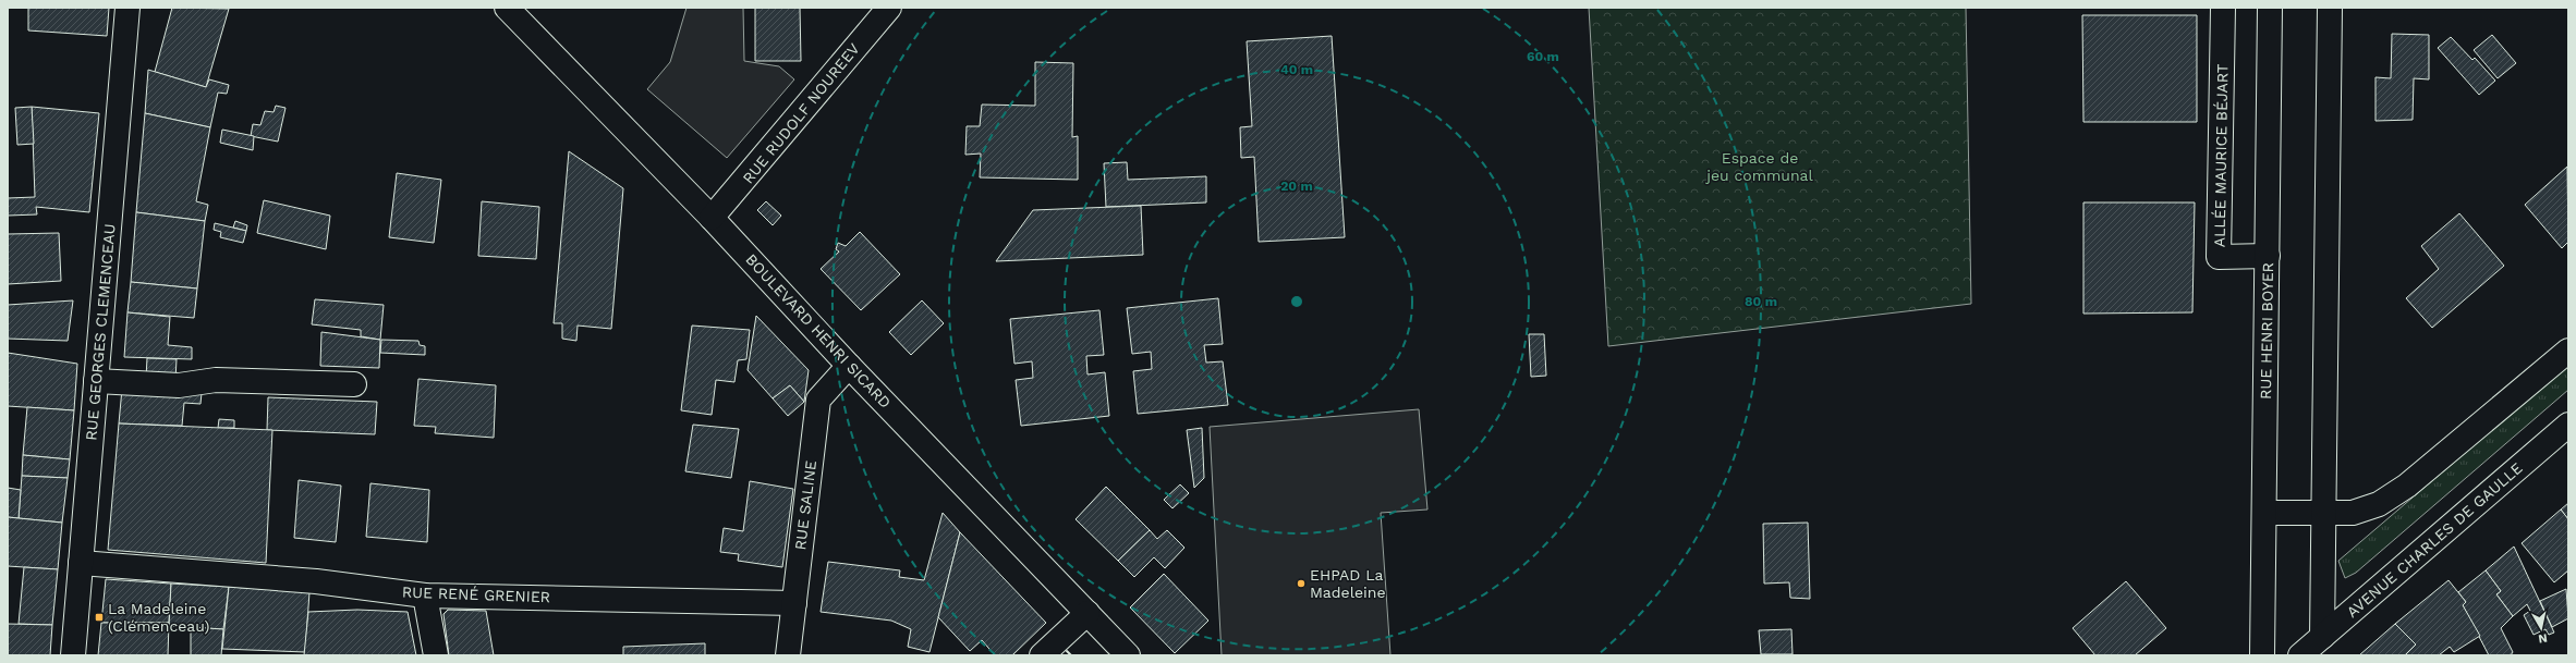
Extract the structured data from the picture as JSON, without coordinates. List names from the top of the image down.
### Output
{
  "streets": {
    "street": [
      "RUE RUDOLF NOUREEV",
      "ALLÉE MAURICE BÉJART",
      "BOULEVARD HENRI SICARD",
      "RUE HENRI BOYER",
      "RUE GEORGES CLEMENCEAU",
      "RUE SALINE",
      "AVENUE CHARLES DE GAULLE",
      "RUE RENÉ GRENIER"
    ]
  },
  "crossings": [
    ["RUE RUDOLF NOUREEV", "BOULEVARD HENRI SICARD"],
    ["ALLÉE MAURICE BÉJART", "RUE HENRI BOYER"],
    ["BOULEVARD HENRI SICARD", "RUE SALINE"],
    ["RUE GEORGES CLEMENCEAU", "RUE RENÉ GRENIER"],
    ["RUE SALINE", "RUE RENÉ GRENIER"]
  ],
  "parks": ["Espace de jeu communal"],
  "places": {
    "other": ["EHPAD La Madeleine"],
    "transit": ["La Madeleine (Clémenceau)"]
  },
  "north": "bottom",
  "rings": [
    "60 m",
    "40 m",
    "20 m",
    "80 m"
  ]
}
